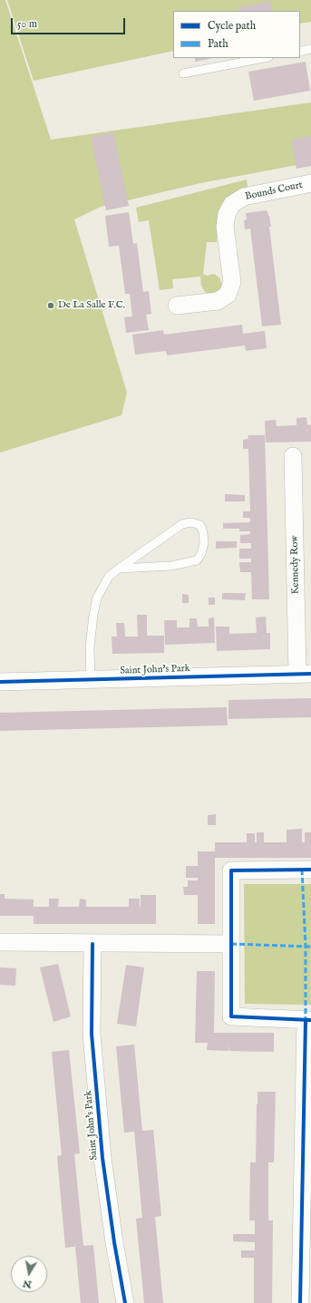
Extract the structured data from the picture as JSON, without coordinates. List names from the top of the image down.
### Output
{
  "streets": {
    "street": ["Bounds Court", "Kennedy Row", "Saint John's Park"]
  },
  "crossings": [
    ["Kennedy Row", "Saint John's Park"]
  ],
  "places": ["De La Salle F.C."],
  "legend": ["Cycle path", "Path"],
  "scale_bar": "50 m",
  "north": "bottom"
}
